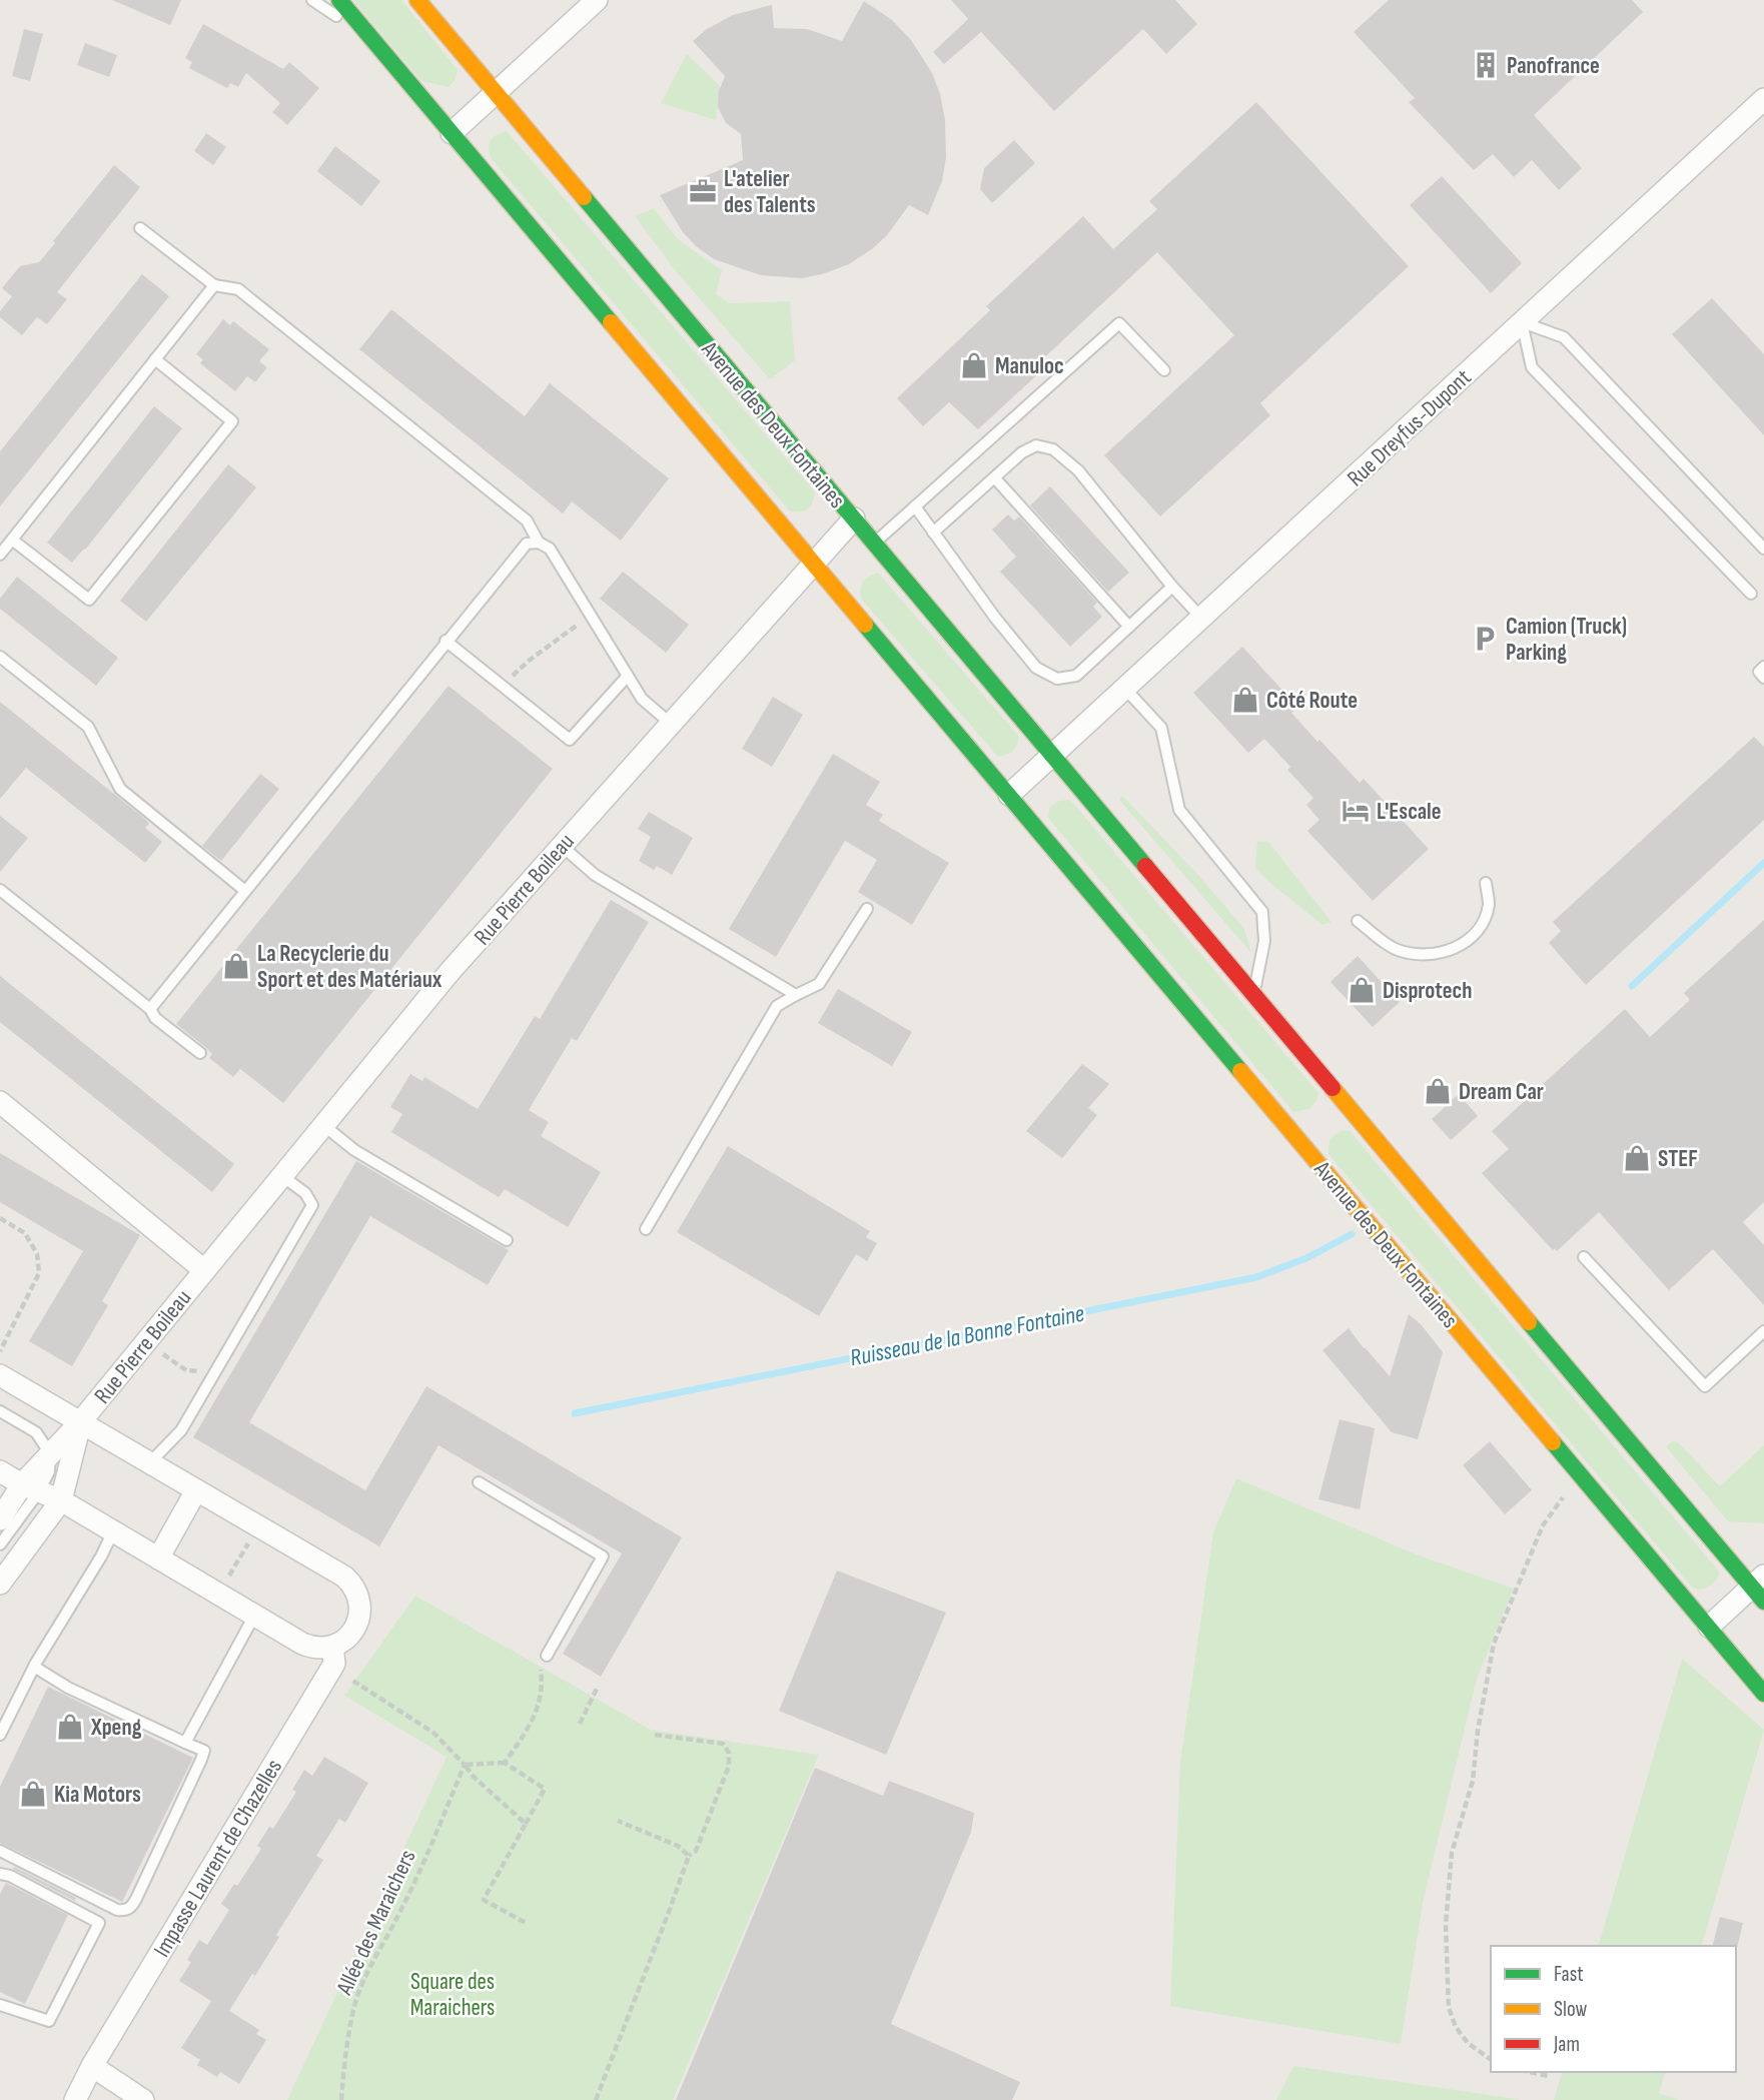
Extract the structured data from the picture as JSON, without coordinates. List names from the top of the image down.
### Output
{
  "streets": {
    "main road": ["Avenue des Deux Fontaines"],
    "street": ["Rue Dreyfus-Dupont", "Rue Pierre Boileau", "Impasse Laurent de Chazelles"],
    "path": ["Allée des Maraichers"]
  },
  "crossings": [
    ["Avenue des Deux Fontaines", "Rue Dreyfus-Dupont"],
    ["Avenue des Deux Fontaines", "Rue Pierre Boileau"]
  ],
  "water": ["Ruisseau de la Bonne Fontaine"],
  "parks": ["Square des Maraichers"],
  "places": {
    "building": ["Panofrance"],
    "office": ["L'atelier des Talents"],
    "shop": [
      "Manuloc",
      "Côté Route",
      "La Recyclerie du Sport et des Matériaux",
      "Disprotech",
      "Dream Car",
      "STEF",
      "Xpeng",
      "Kia Motors"
    ],
    "parking": ["Camion (Truck) Parking"],
    "hotel": ["L'Escale"]
  },
  "legend": ["Fast", "Slow", "Jam"]
}
